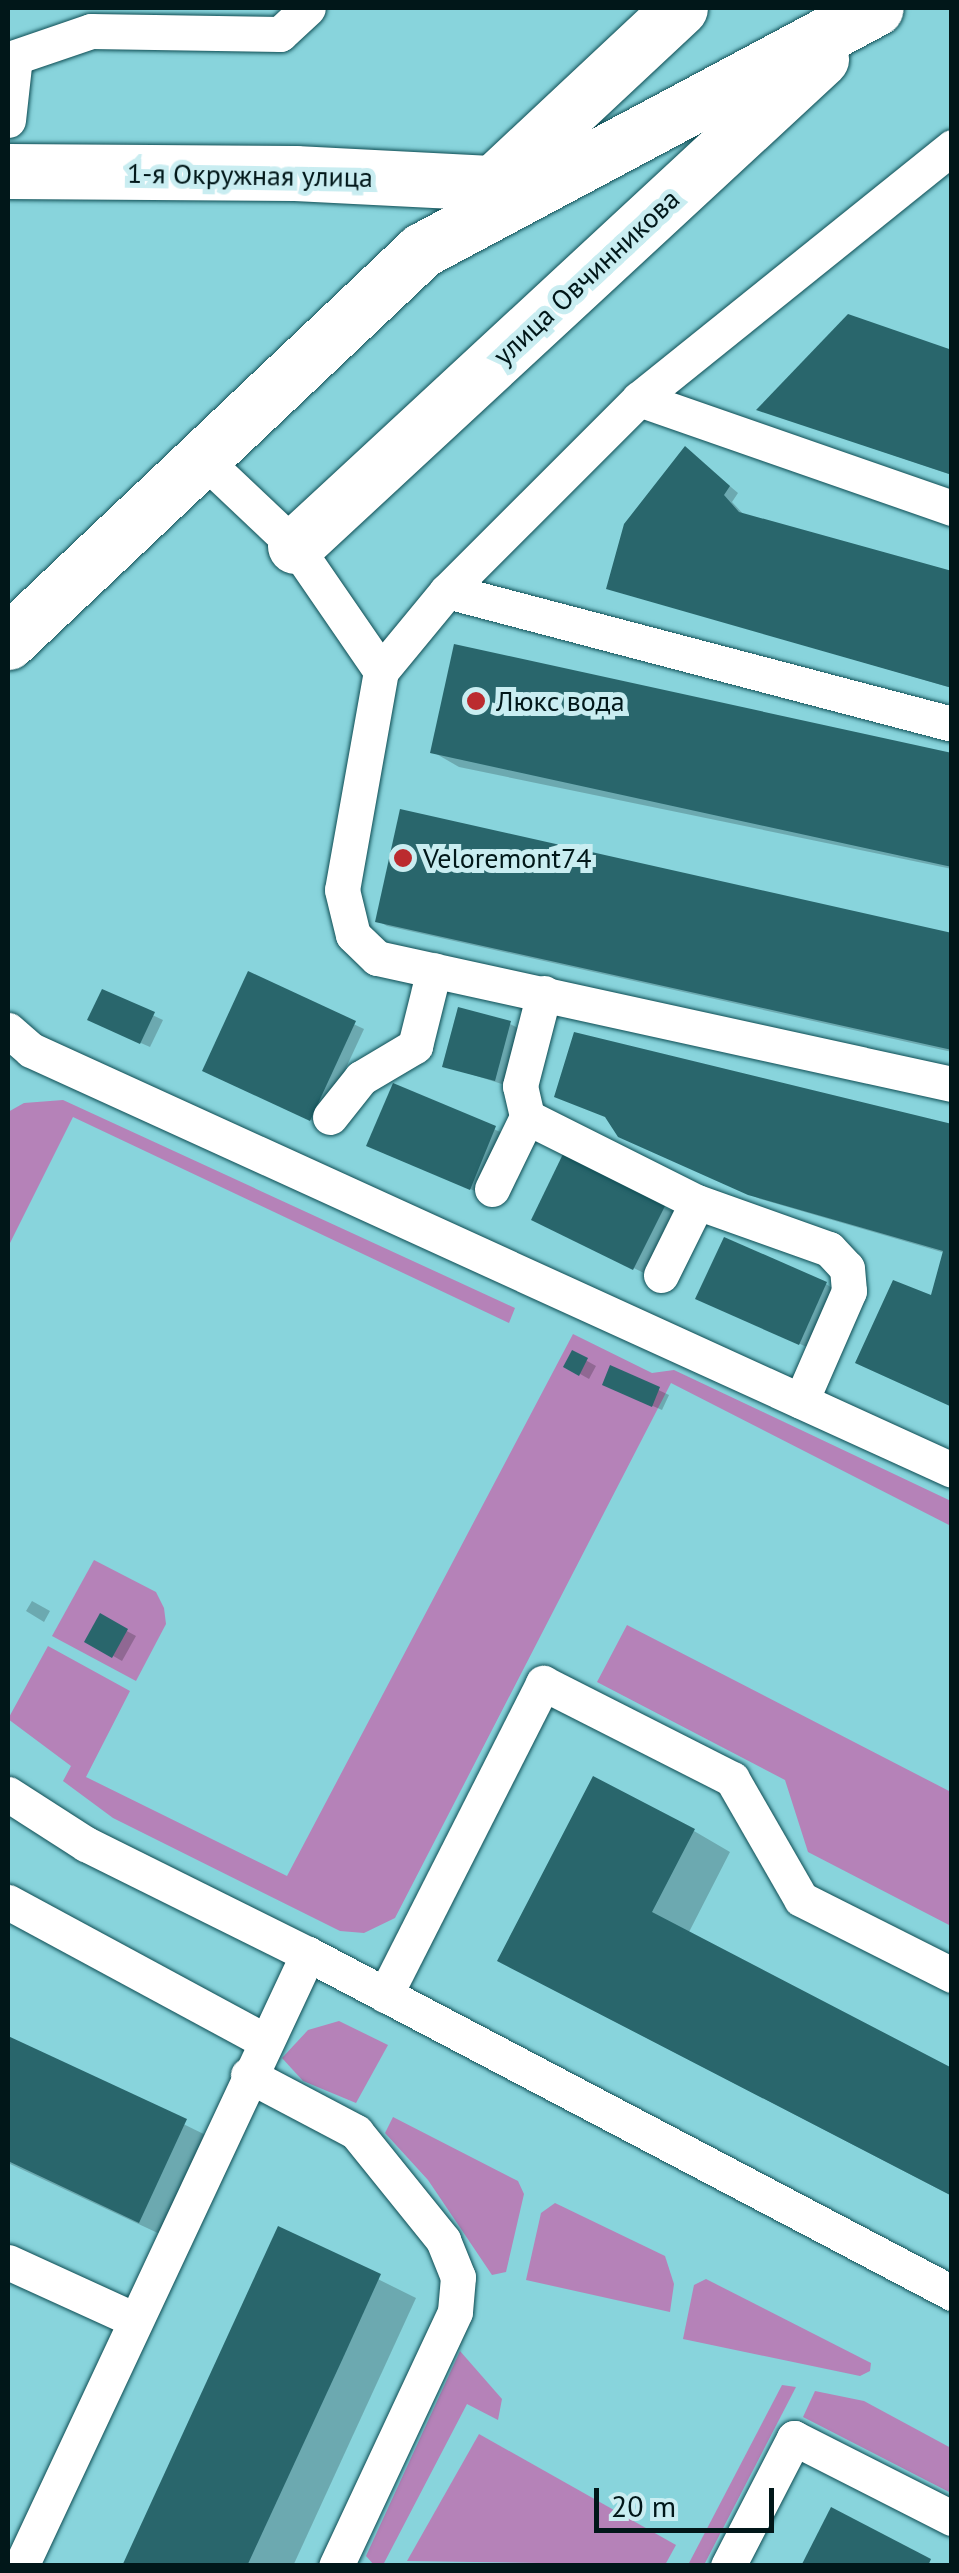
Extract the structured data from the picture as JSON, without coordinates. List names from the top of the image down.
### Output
{
  "streets": {
    "main road": ["1-я Окружная улица", "улица Овчинникова"]
  },
  "places": ["Люкс вода", "Veloremont74"],
  "scale_bar": "20 m"
}
